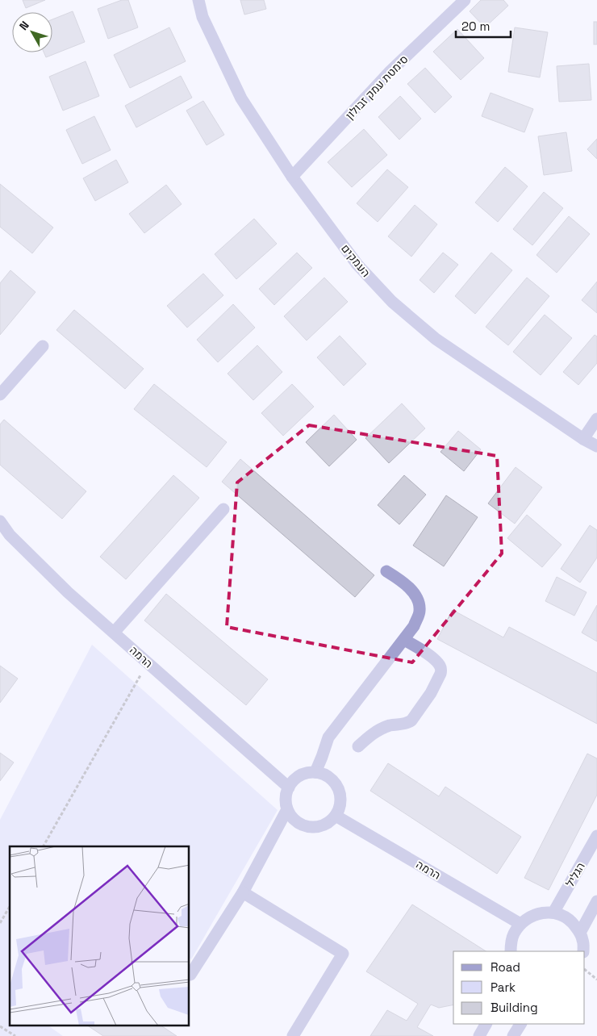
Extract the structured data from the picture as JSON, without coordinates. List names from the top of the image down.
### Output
{
  "streets": {
    "street": [
      "סימטת עמק זבולון",
      "העמקים",
      "הרמה",
      "הגליל"
    ]
  },
  "crossings": [
    ["סימטת עמק זבולון", "העמקים"]
  ],
  "legend": ["Road", "Park", "Building"],
  "scale_bar": "20 m",
  "north": "top left"
}
